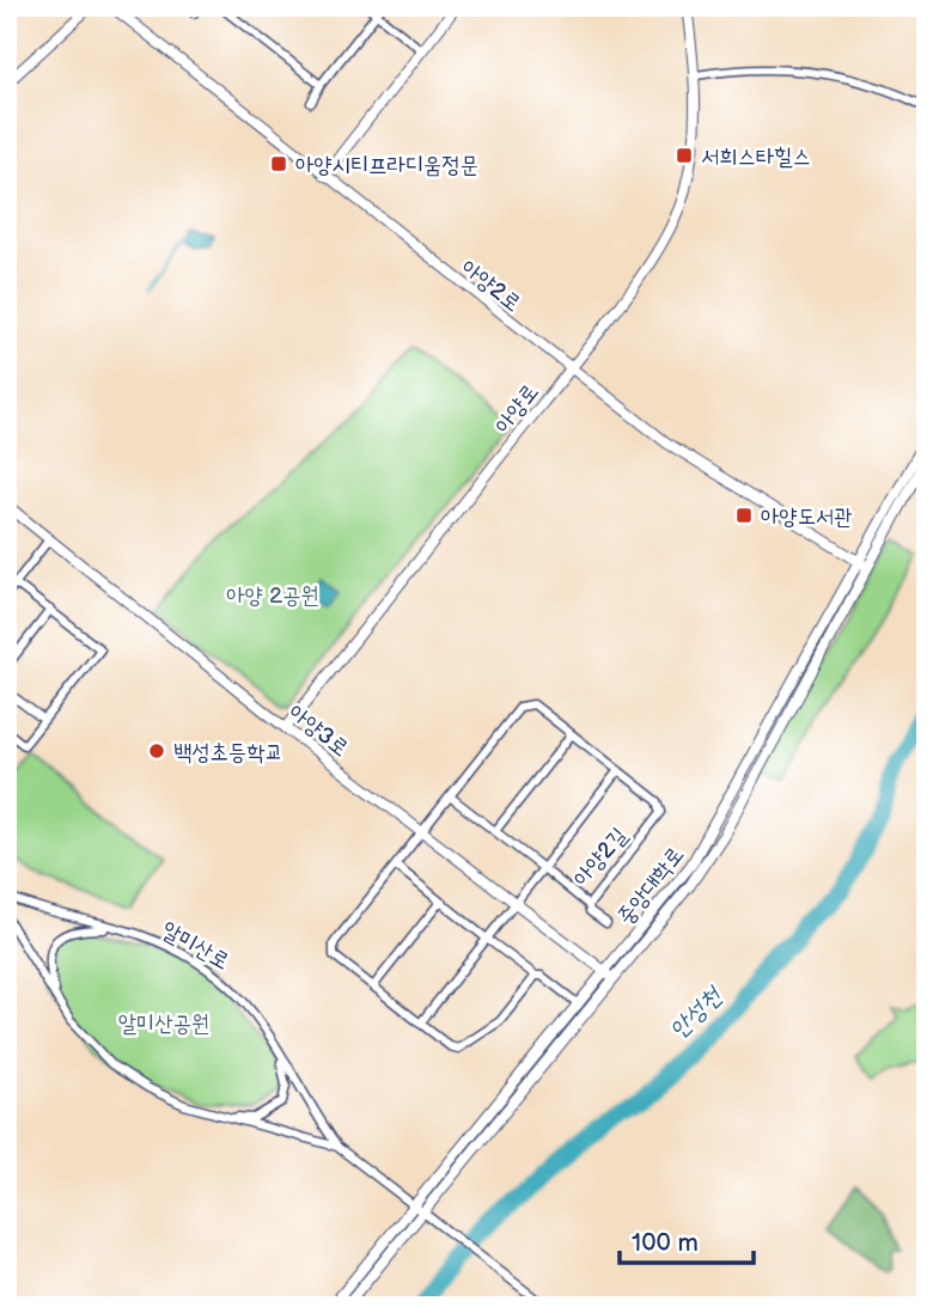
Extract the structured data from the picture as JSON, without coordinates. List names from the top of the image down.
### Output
{
  "streets": {
    "street": [
      "아양2로",
      "아양로",
      "아양3로",
      "아양2길",
      "중앙대학로",
      "알미산로"
    ]
  },
  "crossings": [
    ["아양2로", "아양로"],
    ["아양2로", "중앙대학로"],
    ["아양로", "아양3로"],
    ["아양3로", "아양2길"],
    ["아양3로", "중앙대학로"],
    ["중앙대학로", "알미산로"]
  ],
  "water": ["안성천"],
  "parks": ["아양 2공원", "알미산공원"],
  "places": {
    "transit": ["서희스타힐스", "아양시티프라디움정문", "아양도서관"],
    "other": ["백성초등학교"]
  },
  "scale_bar": "100 m"
}
